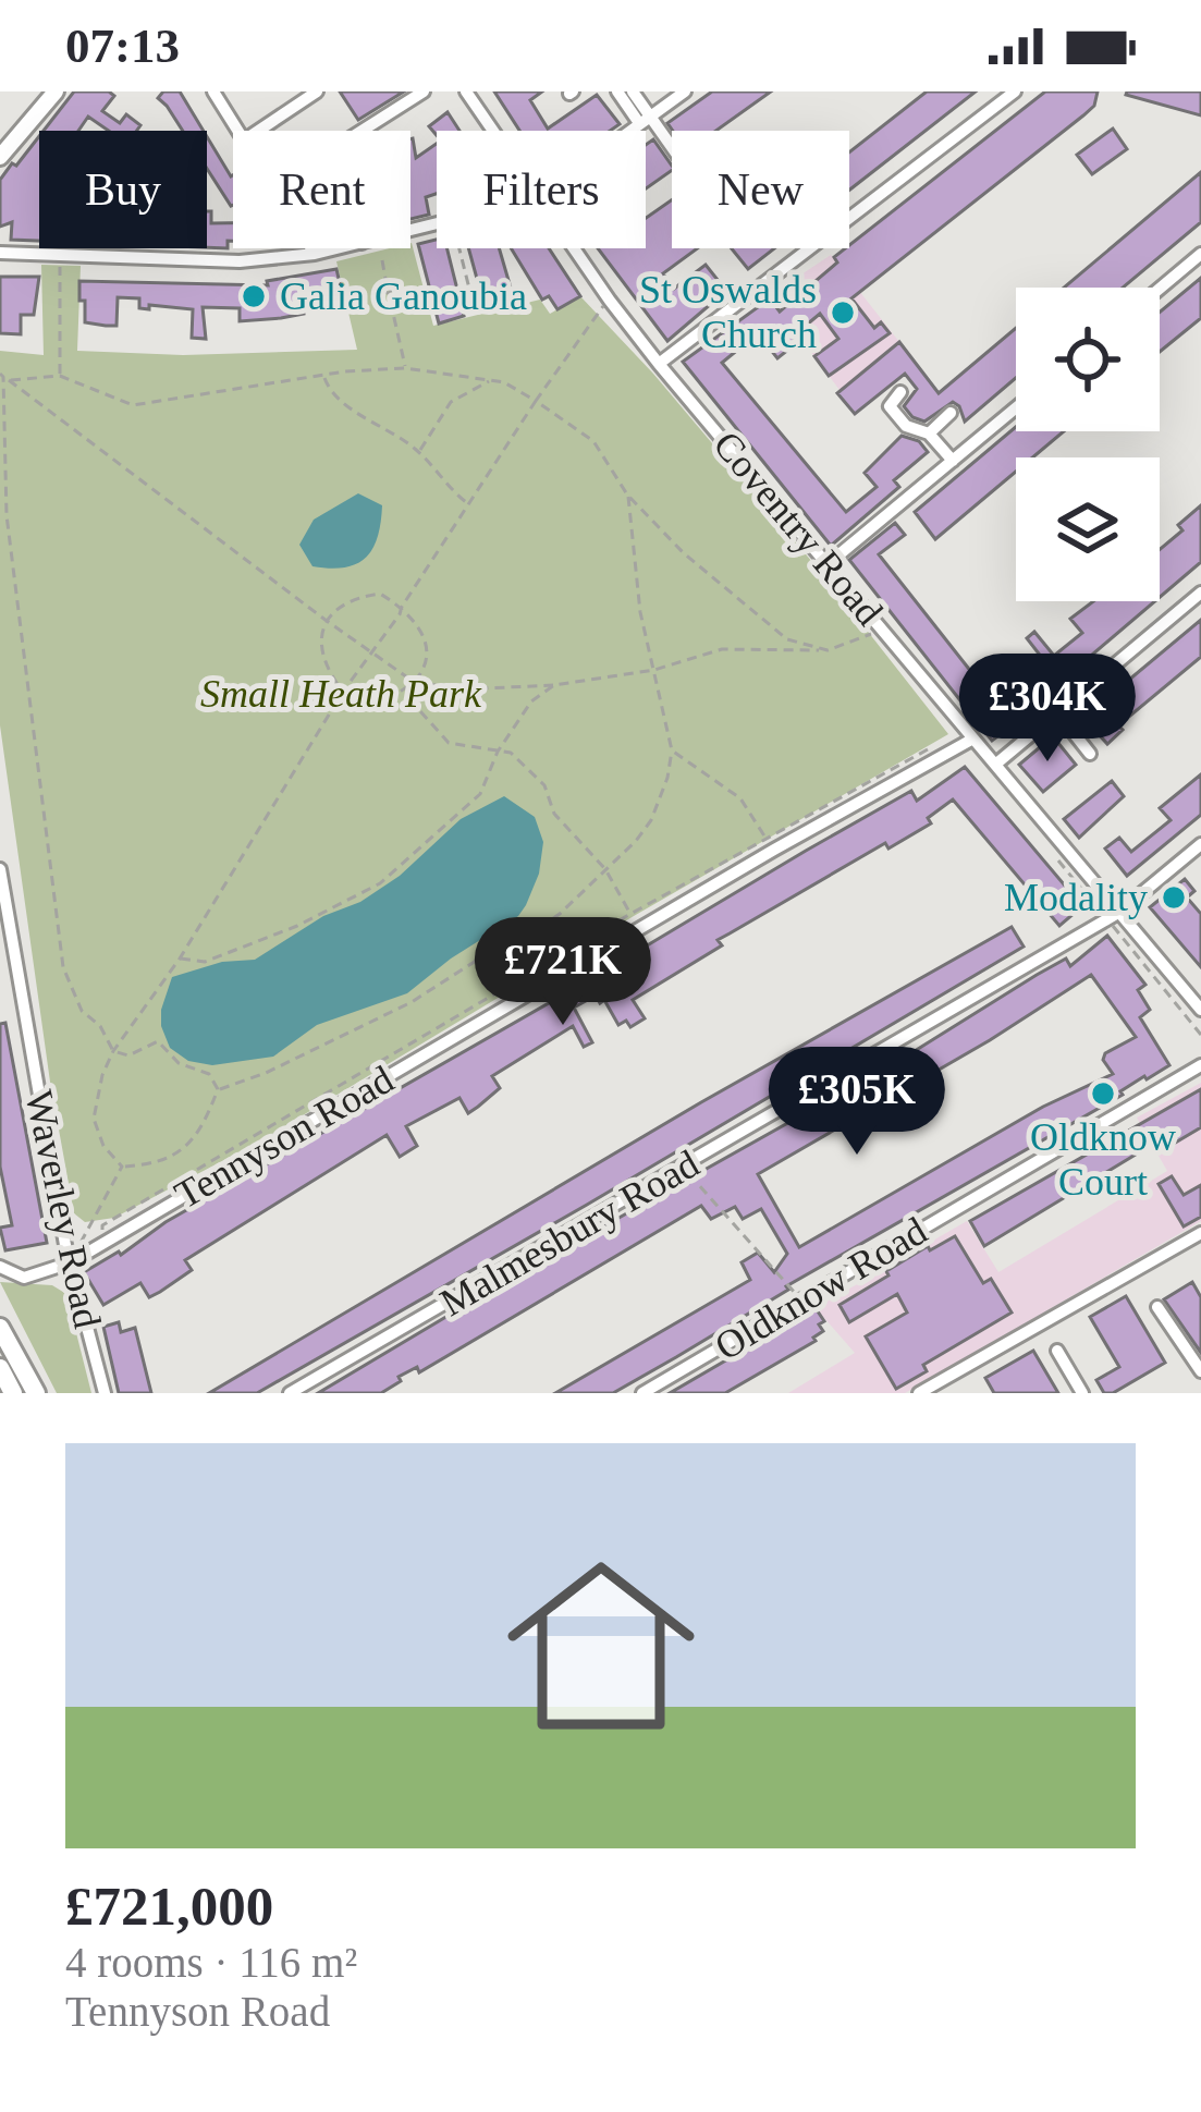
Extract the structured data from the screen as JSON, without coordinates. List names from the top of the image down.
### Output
{
  "streets": {
    "street": [
      "Coventry Road",
      "Tennyson Road",
      "Waverley Road",
      "Malmesbury Road",
      "Oldknow Road"
    ]
  },
  "crossings": [
    ["Coventry Road", "Tennyson Road"],
    ["Coventry Road", "Malmesbury Road"],
    ["Tennyson Road", "Waverley Road"]
  ],
  "parks": ["Small Heath Park"],
  "places": [
    "Galia Ganoubia",
    "St Oswalds Church",
    "Modality",
    "Oldknow Court"
  ],
  "page": {
    "status": "07:13",
    "chip": [
      "Buy",
      "Rent",
      "Filters",
      "New"
    ],
    "price": ["£304K", "£721K", "£305K"],
    "list": [
      {
        "name": "£721,000",
        "note": "4 rooms · 116 m² · Tennyson Road"
      }
    ]
  }
}
